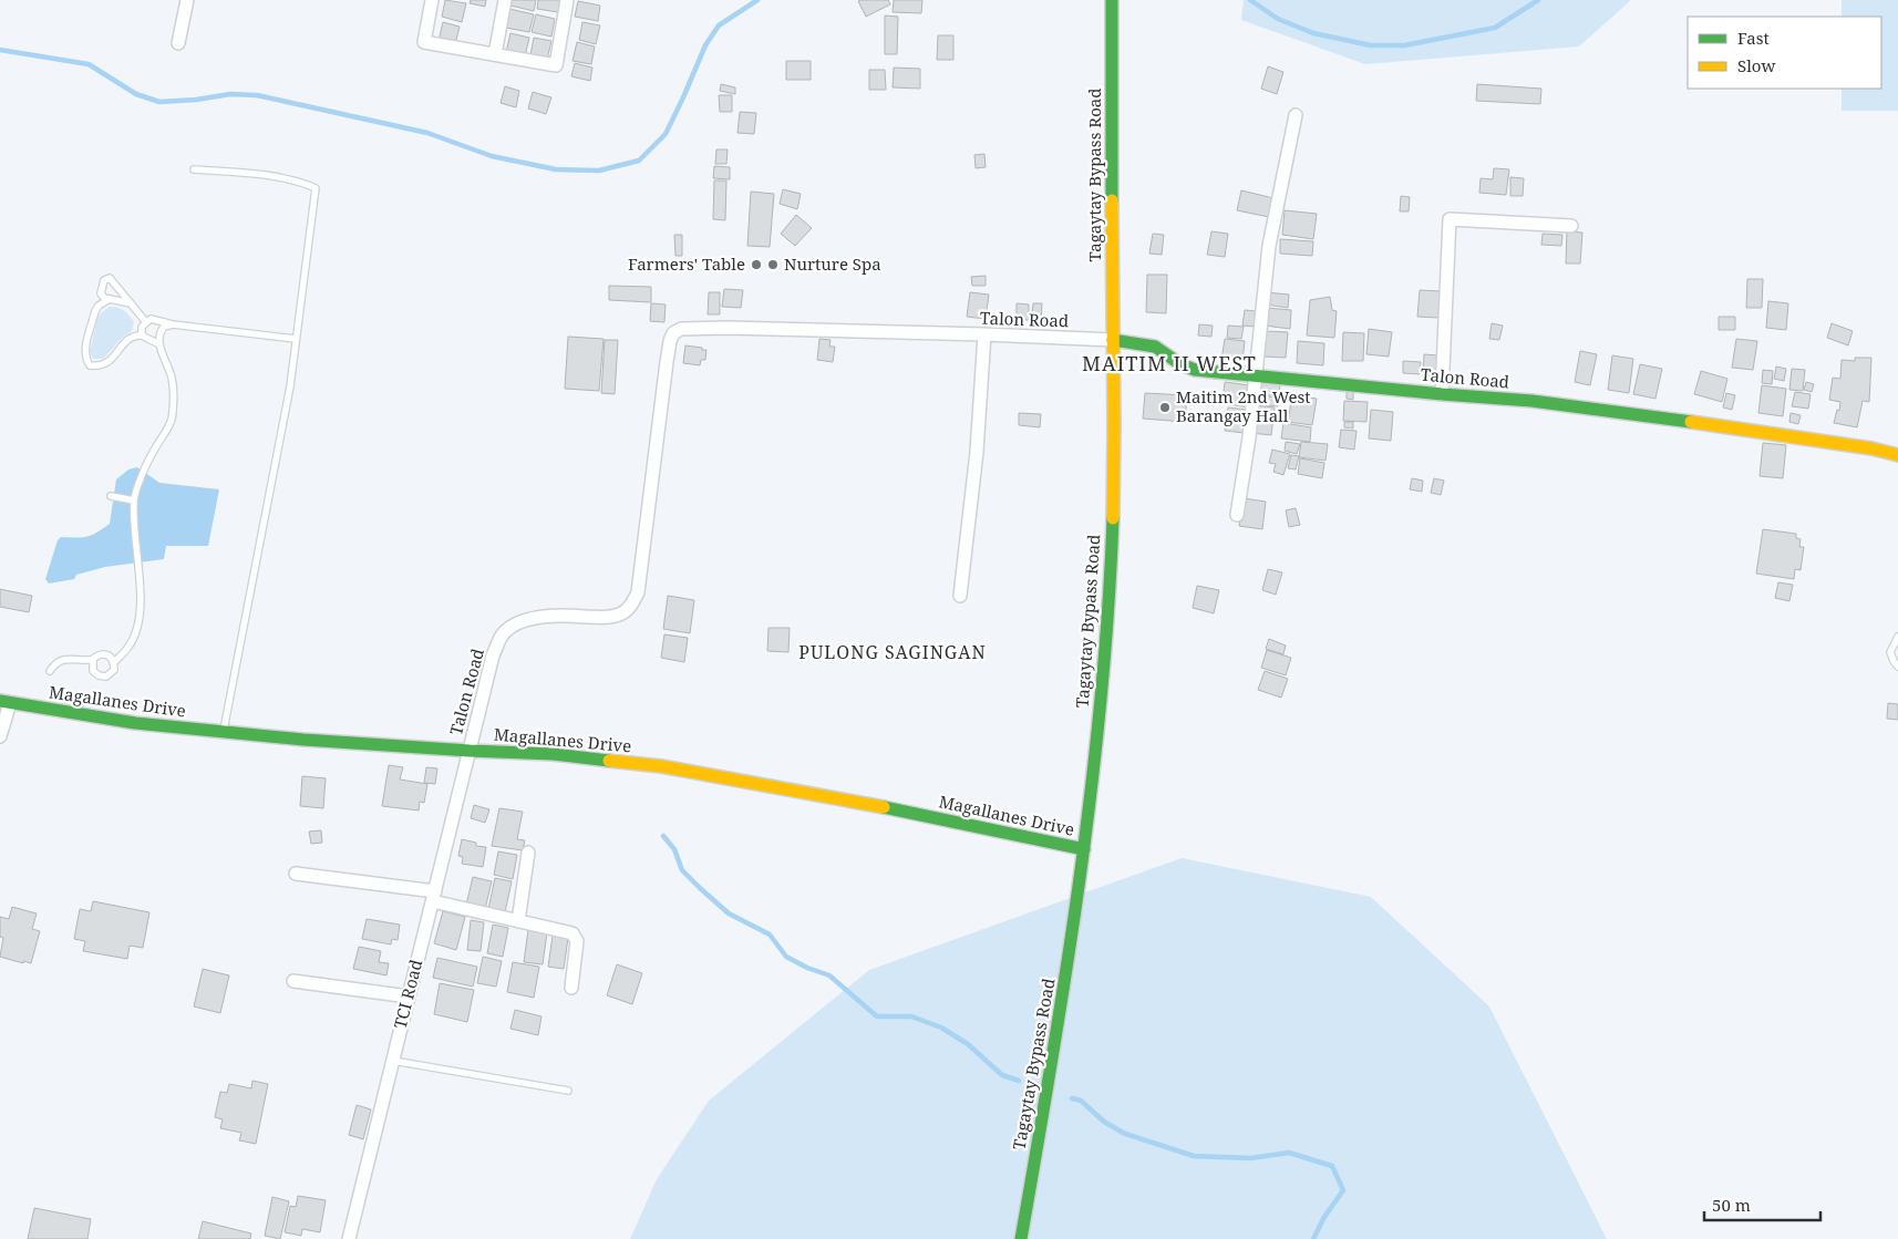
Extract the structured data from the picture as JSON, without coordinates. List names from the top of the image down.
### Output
{
  "streets": {
    "street": [
      "Tagaytay Bypass Road",
      "Talon Road",
      "Magallanes Drive",
      "TCI Road"
    ]
  },
  "crossings": [
    ["Tagaytay Bypass Road", "Talon Road"],
    ["Tagaytay Bypass Road", "Magallanes Drive"],
    ["Talon Road", "Magallanes Drive"],
    ["Talon Road", "TCI Road"],
    ["Magallanes Drive", "TCI Road"]
  ],
  "districts": ["MAITIM II WEST", "PULONG SAGINGAN"],
  "places": ["Farmers' Table", "Nurture Spa", "Maitim 2nd West Barangay Hall"],
  "legend": ["Fast", "Slow"],
  "scale_bar": "50 m"
}
